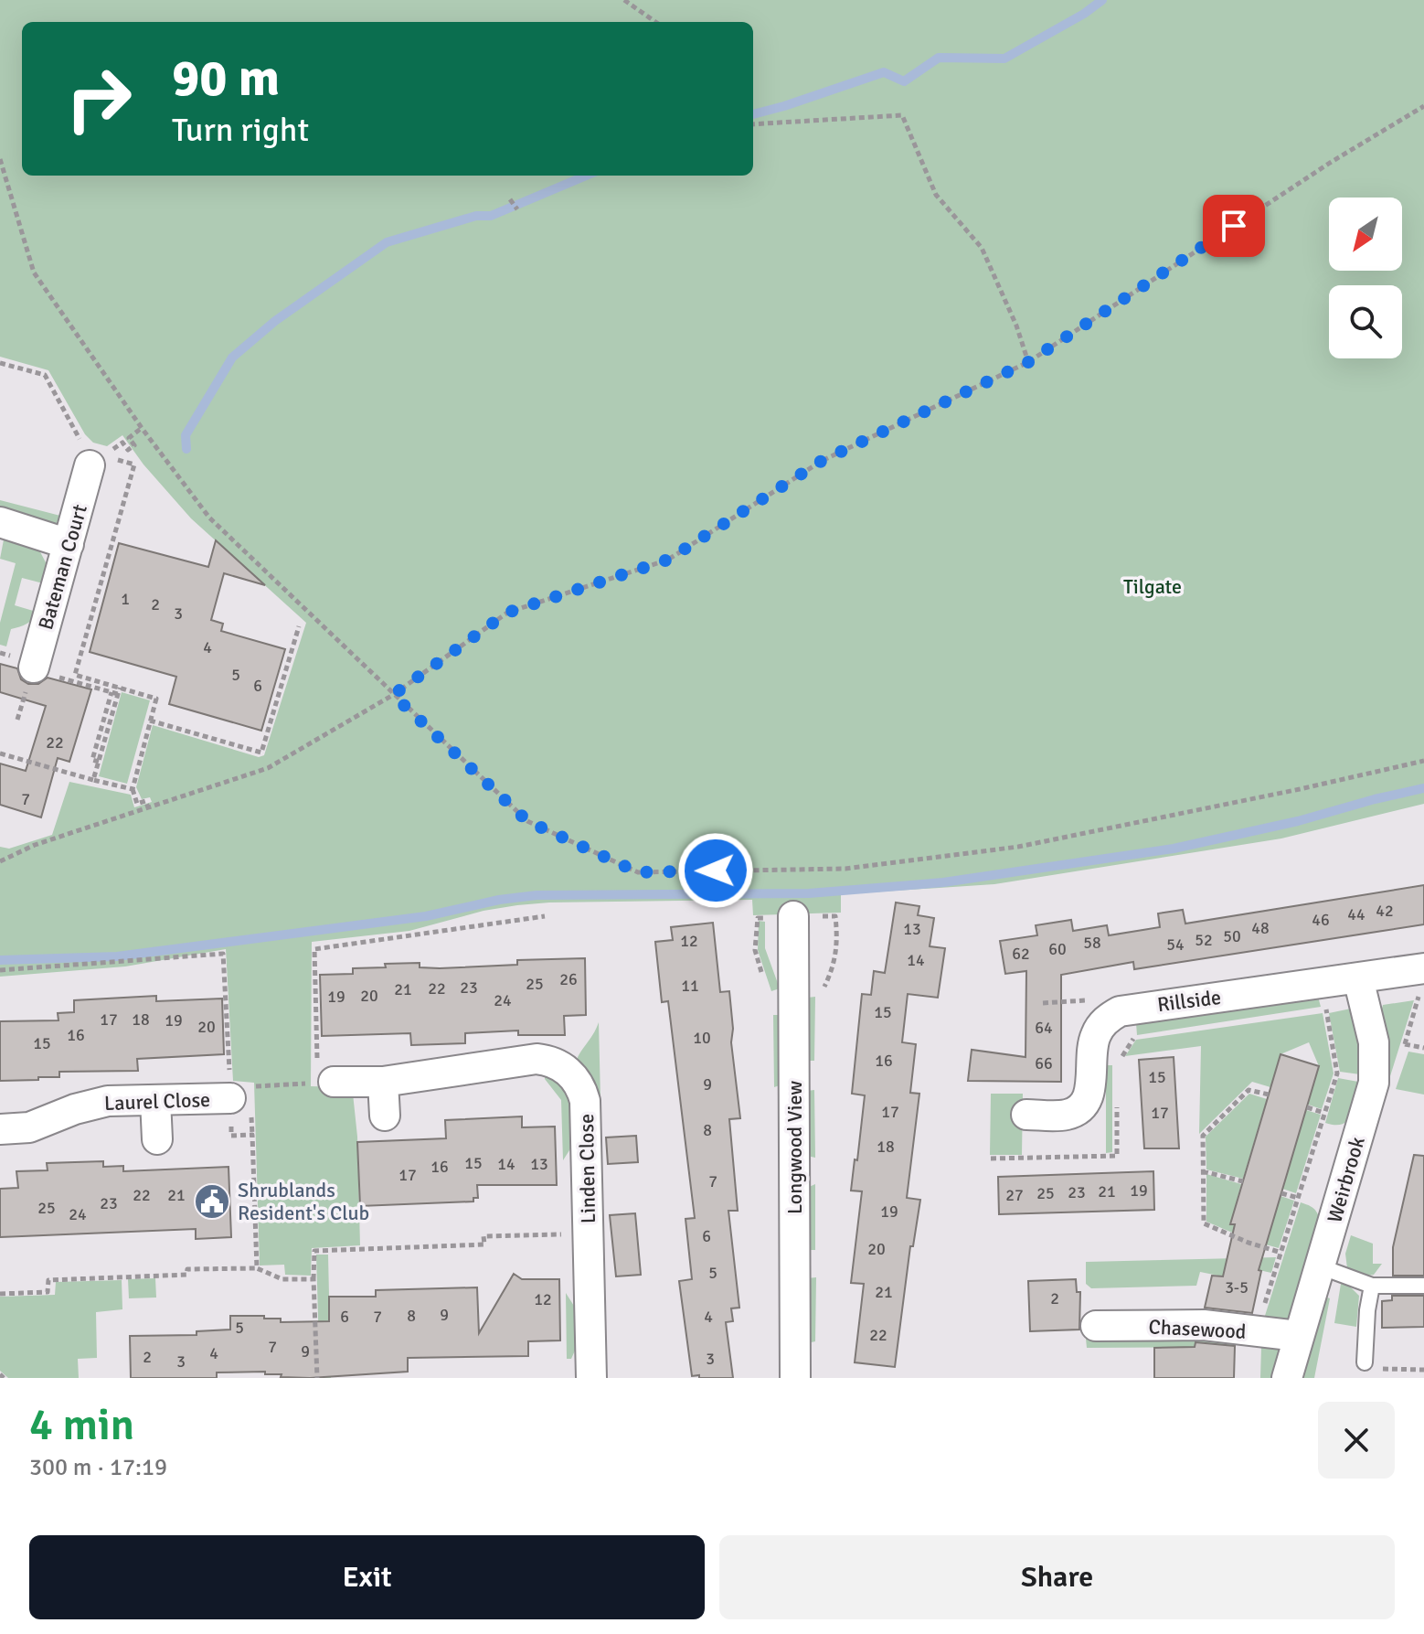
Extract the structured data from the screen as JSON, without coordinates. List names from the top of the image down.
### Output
{
  "streets": {
    "street": [
      "Bateman Court",
      "Rillside",
      "Laurel Close",
      "Longwood View",
      "Linden Close",
      "Weirbrook",
      "Chasewood"
    ]
  },
  "crossings": [
    ["Rillside", "Weirbrook"],
    ["Weirbrook", "Chasewood"]
  ],
  "parks": ["Tilgate"],
  "places": {
    "public building": ["Shrublands Resident's Club"]
  },
  "house_numbers": [
    "1",
    "2",
    "3",
    "4",
    "5",
    "6",
    "22",
    "7",
    "42",
    "44",
    "46",
    "48",
    "13",
    "50",
    "52",
    "12",
    "58",
    "54",
    "60",
    "62",
    "14",
    "26",
    "25",
    "11",
    "23",
    "22",
    "21",
    "20",
    "19",
    "24",
    "15",
    "17",
    "18",
    "19",
    "20",
    "64",
    "16",
    "10",
    "15",
    "16",
    "66",
    "15",
    "9",
    "17",
    "17",
    "8",
    "18",
    "15",
    "14",
    "13",
    "16",
    "17",
    "7",
    "19",
    "21",
    "23",
    "25",
    "22",
    "21",
    "27",
    "23",
    "25",
    "19",
    "24",
    "6",
    "20",
    "5",
    "3-5",
    "21",
    "2",
    "12",
    "9",
    "8",
    "6",
    "7",
    "4",
    "5",
    "22",
    "7",
    "9",
    "4",
    "2",
    "3",
    "3"
  ],
  "north": "bottom left",
  "page": {
    "turn": ["90 m", "Turn right"],
    "heading": ["4 min", "300 m · 17:19"],
    "buttons": ["Exit", "Share"]
  }
}
